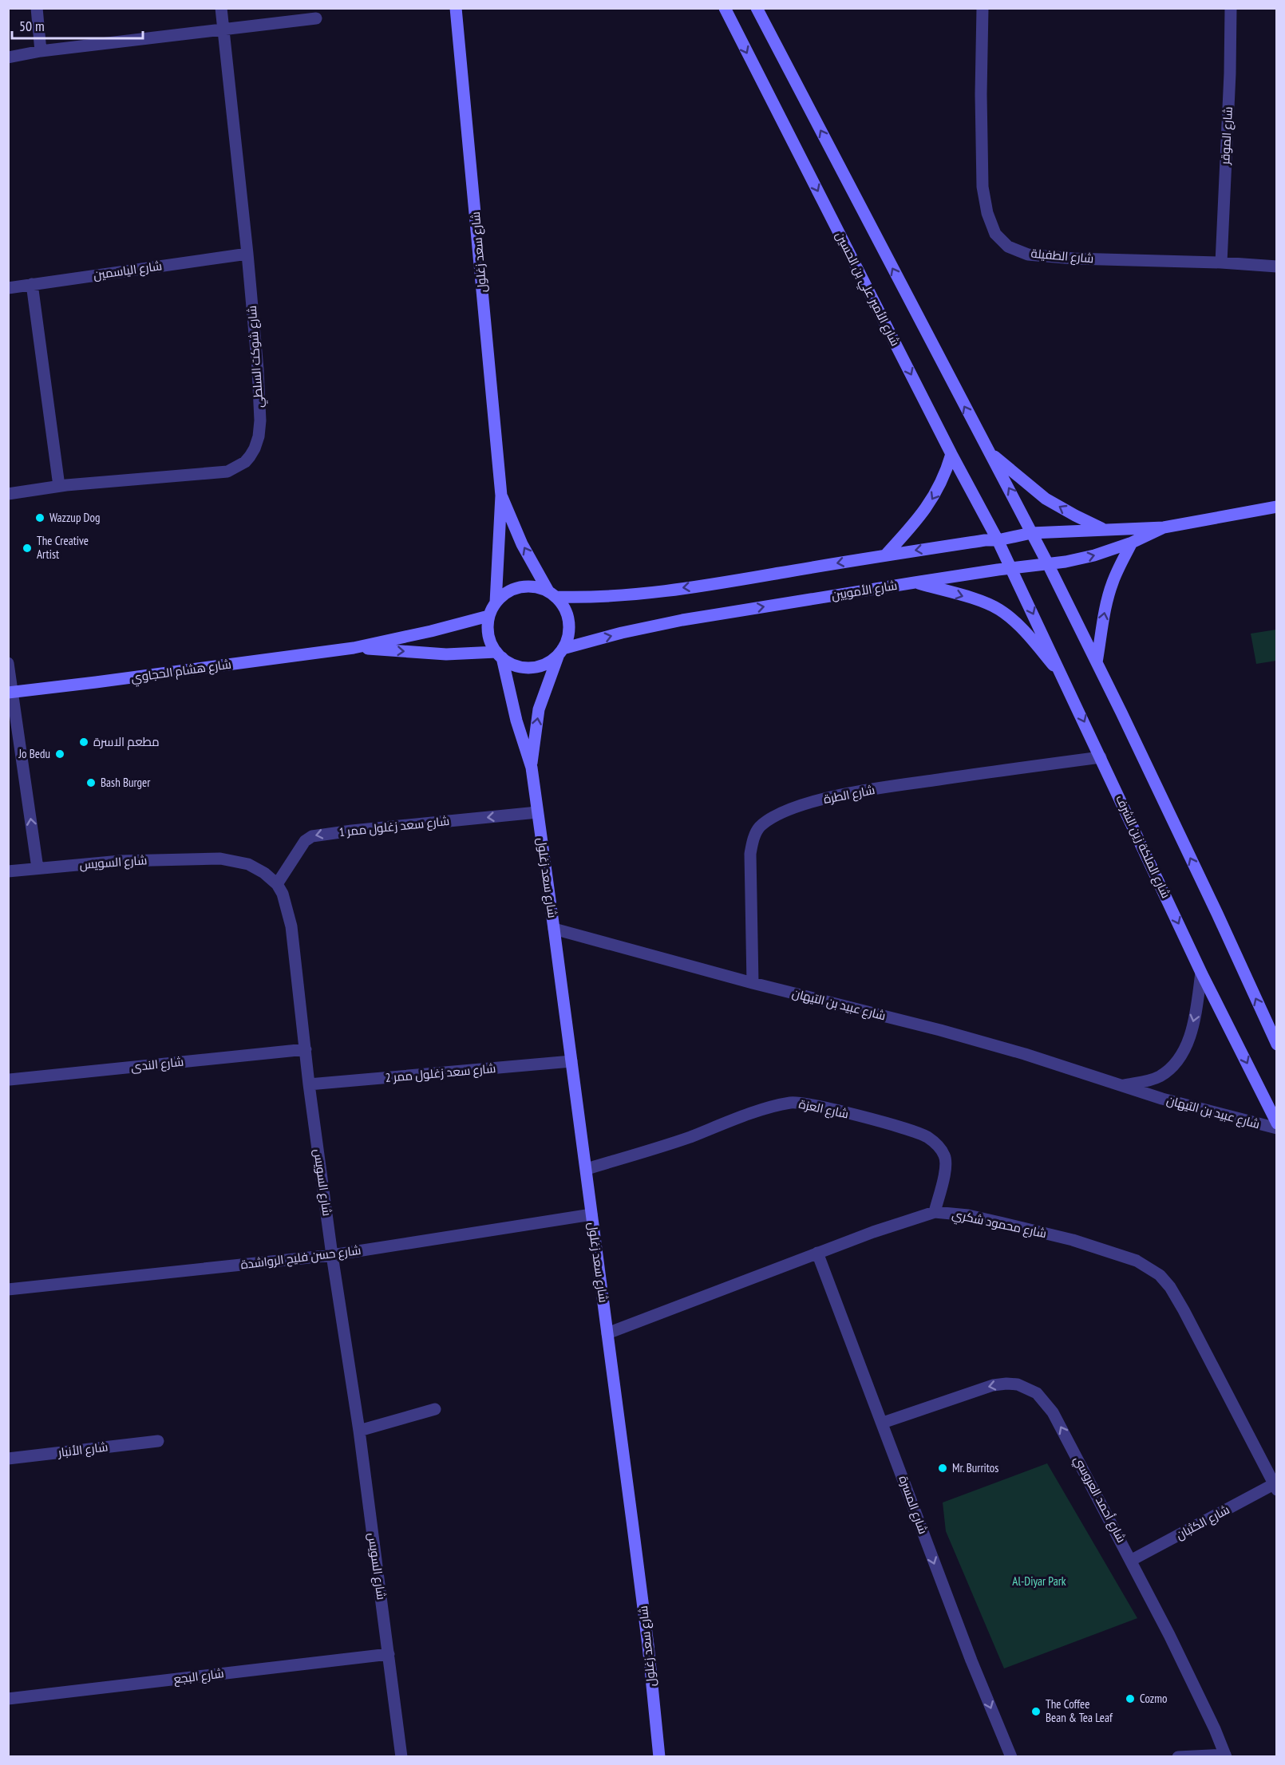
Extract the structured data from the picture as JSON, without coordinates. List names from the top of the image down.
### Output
{
  "streets": {
    "main road": [
      "شارع سعد زغلول",
      "شارع الأمير علي بن الحسين",
      "شارع الأمويين",
      "شارع هشام الحجاوي",
      "شارع الملكة زين الشرف"
    ],
    "street": [
      "شارع الموقر",
      "شارع الطفيلة",
      "شارع الياسمين",
      "شارع شوكت السلطي",
      "شارع الطرة",
      "شارع سعد زغلول ممر 1",
      "شارع السويس",
      "شارع عبيد بن التيهان",
      "شارع الندى",
      "شارع سعد زغلول ممر 2",
      "شارع العزة",
      "شارع محمود شكري",
      "شارع حسن فليح الرواشدة",
      "شارع الأنبار",
      "شارع أحمد العروسي",
      "شارع المسرة",
      "شارع الكثبان",
      "شارع البجع"
    ]
  },
  "crossings": [
    ["شارع الموقر", "شارع الطفيلة"],
    ["شارع سعد زغلول", "شارع الأمويين"],
    ["شارع سعد زغلول", "شارع هشام الحجاوي"],
    ["شارع سعد زغلول", "شارع سعد زغلول ممر 1"],
    ["شارع سعد زغلول", "شارع عبيد بن التيهان"],
    ["شارع سعد زغلول", "شارع سعد زغلول ممر 2"],
    ["شارع سعد زغلول", "شارع العزة"],
    ["شارع سعد زغلول", "شارع محمود شكري"],
    ["شارع سعد زغلول", "شارع حسن فليح الرواشدة"],
    ["شارع الياسمين", "شارع شوكت السلطي"],
    ["شارع الأمير علي بن الحسين", "شارع الأمويين"],
    ["شارع الأمير علي بن الحسين", "شارع الملكة زين الشرف"],
    ["شارع الأمويين", "شارع هشام الحجاوي"],
    ["شارع الأمويين", "شارع الملكة زين الشرف"],
    ["شارع الطرة", "شارع الملكة زين الشرف"],
    ["شارع الطرة", "شارع عبيد بن التيهان"],
    ["شارع سعد زغلول ممر 1", "شارع السويس"],
    ["شارع الملكة زين الشرف", "شارع عبيد بن التيهان"],
    ["شارع السويس", "شارع الندى"],
    ["شارع السويس", "شارع سعد زغلول ممر 2"],
    ["شارع السويس", "شارع حسن فليح الرواشدة"],
    ["شارع السويس", "شارع البجع"],
    ["شارع العزة", "شارع محمود شكري"],
    ["شارع محمود شكري", "شارع المسرة"],
    ["شارع محمود شكري", "شارع الكثبان"],
    ["شارع أحمد العروسي", "شارع المسرة"],
    ["شارع أحمد العروسي", "شارع الكثبان"]
  ],
  "one_way": ["شارع سعد زغلول ممر 1", "شارع أحمد العروسي", "شارع المسرة"],
  "parks": ["Al-Diyar Park"],
  "places": [
    "Wazzup Dog",
    "The Creative Artist",
    "مطعم الاسرة",
    "Jo Bedu",
    "Bash Burger",
    "Mr. Burritos",
    "Cozmo",
    "The Coffee Bean & Tea Leaf"
  ],
  "scale_bar": "50 m"
}
